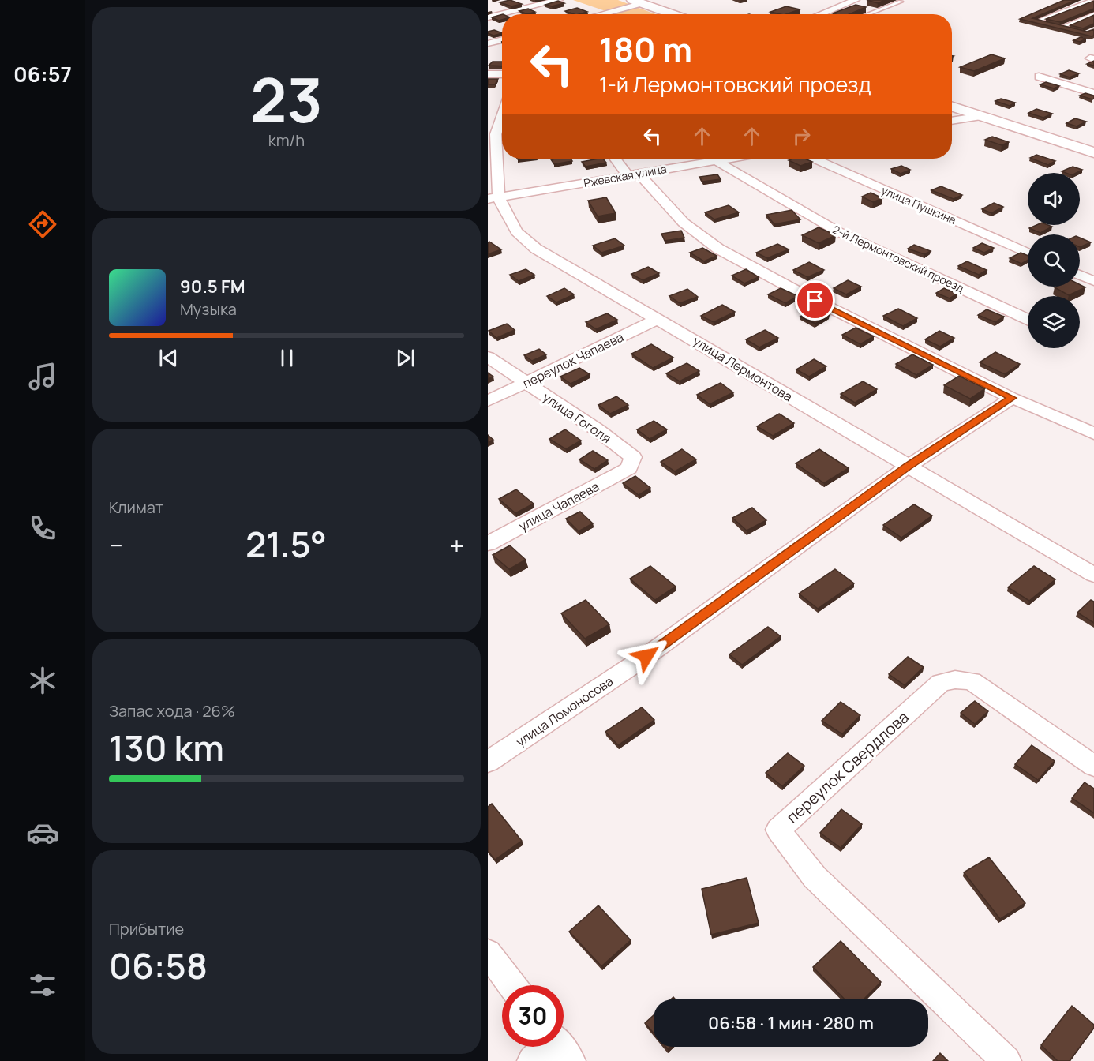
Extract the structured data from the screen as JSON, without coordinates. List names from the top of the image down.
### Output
{
  "streets": {
    "street": [
      "Ржевская улица",
      "улица Пушкина",
      "2-й Лермонтовский проезд",
      "переулок Чапаева",
      "улица Лермонтова",
      "улица Гоголя",
      "улица Чапаева",
      "улица Ломоносова",
      "переулок Свердлова"
    ]
  },
  "crossings": [
    ["Ржевская улица", "улица Лермонтова"],
    ["переулок Чапаева", "улица Лермонтова"],
    ["переулок Чапаева", "улица Гоголя"],
    ["улица Лермонтова", "улица Ломоносова"],
    ["улица Гоголя", "улица Чапаева"]
  ],
  "page": {
    "tabs": "06:57",
    "tile": [
      ["23", "km/h"],
      "Климат",
      ["Запас хода · 26%", "130 km"],
      ["Прибытие", "06:58"]
    ],
    "turn": ["180 m", "1-й Лермонтовский проезд"],
    "song": ["90.5 FM", "Музыка"],
    "heat": ["−", "21.5°", "+"],
    "limit": "30",
    "trip": "06:58 · 1 мин · 280 m"
  }
}
